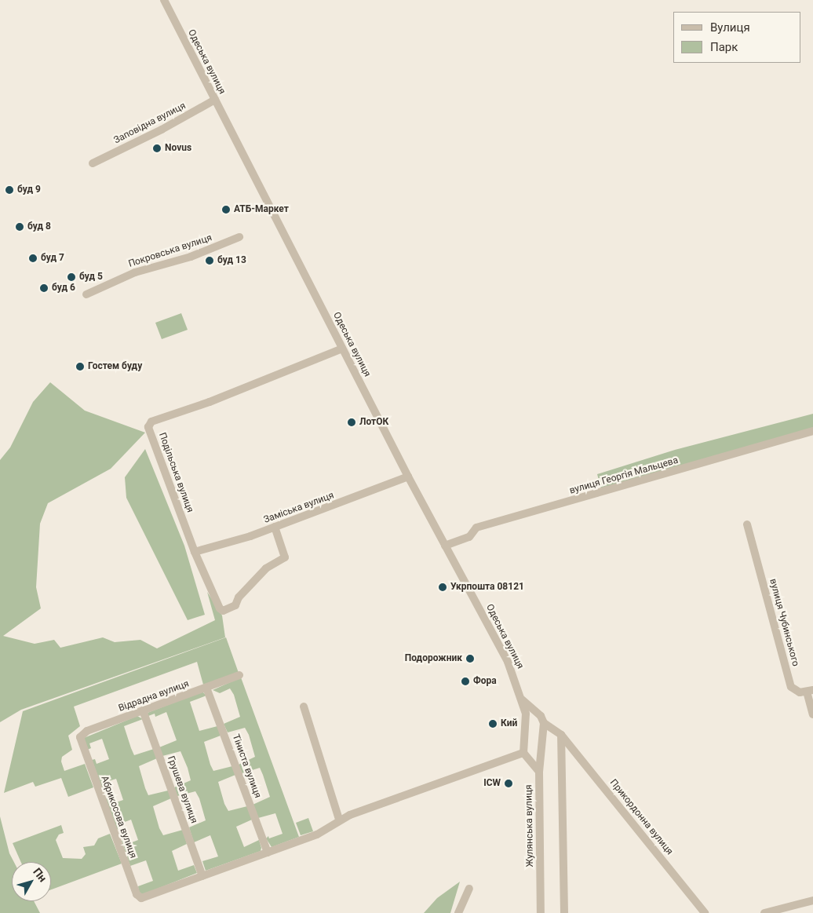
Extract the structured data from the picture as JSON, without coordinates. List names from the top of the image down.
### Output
{
  "streets": {
    "street": [
      "Одеська вулиця",
      "Заповідна вулиця",
      "Покровська вулиця",
      "Подільська вулиця",
      "вулиця Георгія Мальцева",
      "Заміська вулиця",
      "вулиця Чубинського",
      "Відрадна вулиця",
      "Тіниста вулиця",
      "Грушева вулиця",
      "Абрикосова вулиця",
      "Прикордонна вулиця",
      "Жулянська вулиця"
    ]
  },
  "crossings": [
    ["Одеська вулиця", "Заповідна вулиця"],
    ["Одеська вулиця", "Подільська вулиця"],
    ["Одеська вулиця", "вулиця Георгія Мальцева"],
    ["Одеська вулиця", "Заміська вулиця"],
    ["Подільська вулиця", "Заміська вулиця"],
    ["Відрадна вулиця", "Тіниста вулиця"],
    ["Відрадна вулиця", "Грушева вулиця"],
    ["Відрадна вулиця", "Абрикосова вулиця"],
    ["Грушева вулиця", "Абрикосова вулиця"]
  ],
  "places": [
    "Novus",
    "буд 9",
    "АТБ-Маркет",
    "буд 8",
    "буд 7",
    "буд 13",
    "буд 5",
    "буд 6",
    "Гостем буду",
    "ЛотОК",
    "Укрпошта 08121",
    "Подорожник",
    "Фора",
    "Кий",
    "ICW"
  ],
  "legend": ["Вулиця", "Парк"],
  "north": "top right"
}
